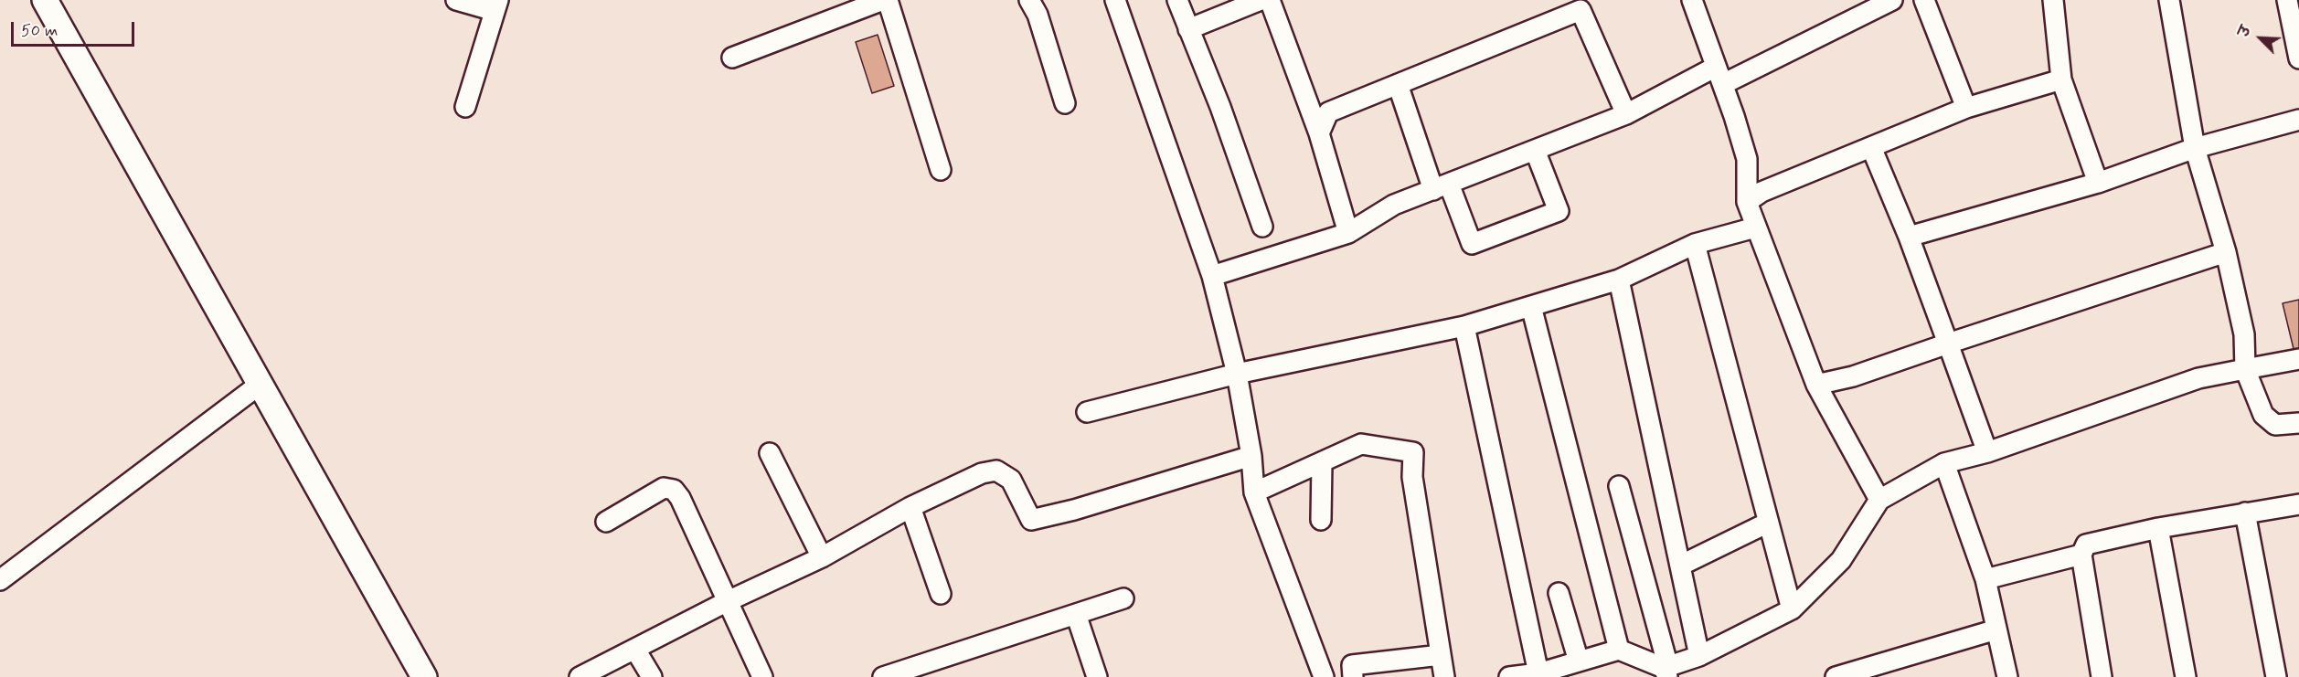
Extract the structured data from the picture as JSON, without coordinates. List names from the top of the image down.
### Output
{
  "scale_bar": "50 m",
  "north": "top left"
}
